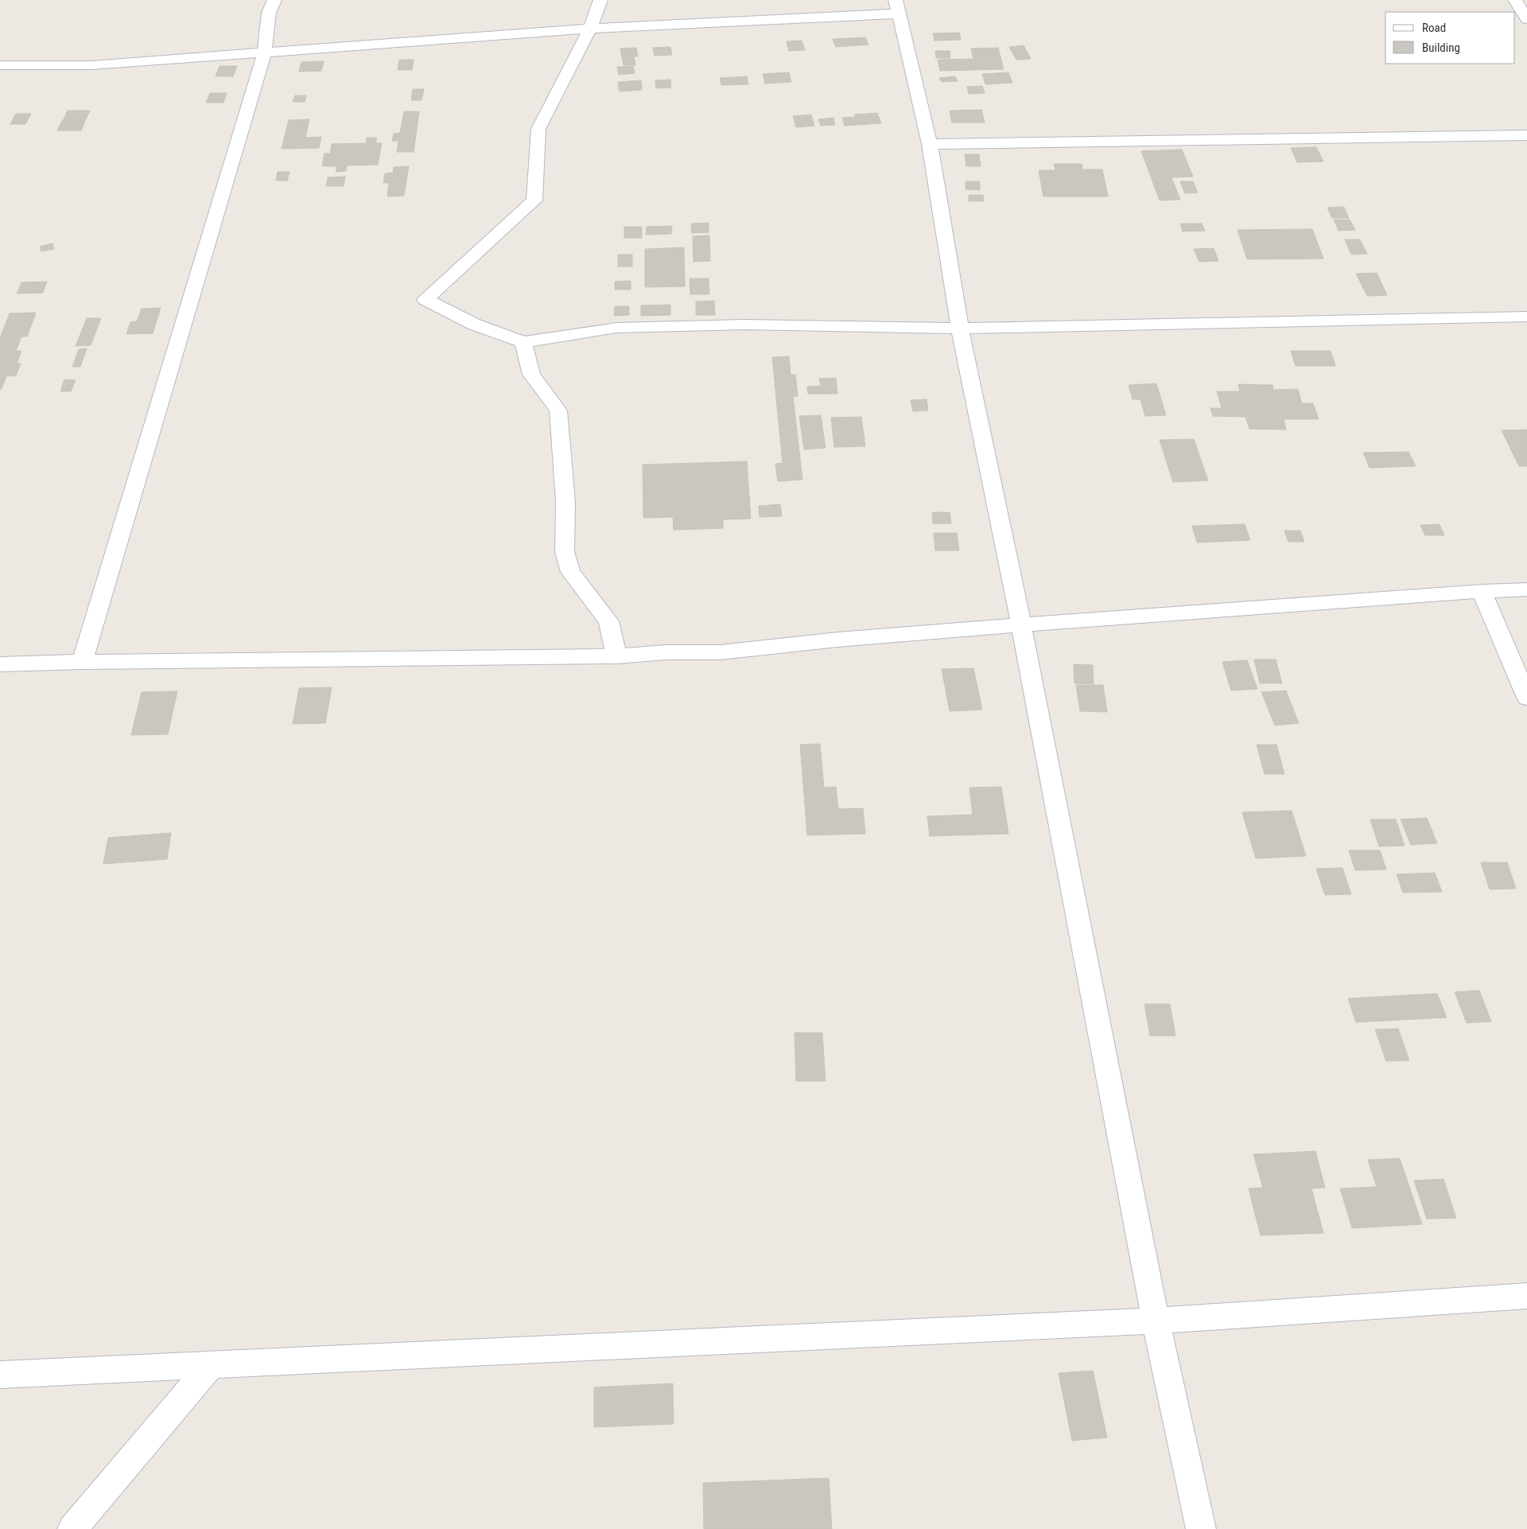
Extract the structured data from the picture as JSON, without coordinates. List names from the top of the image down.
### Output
{
  "legend": ["Road", "Building"]
}
